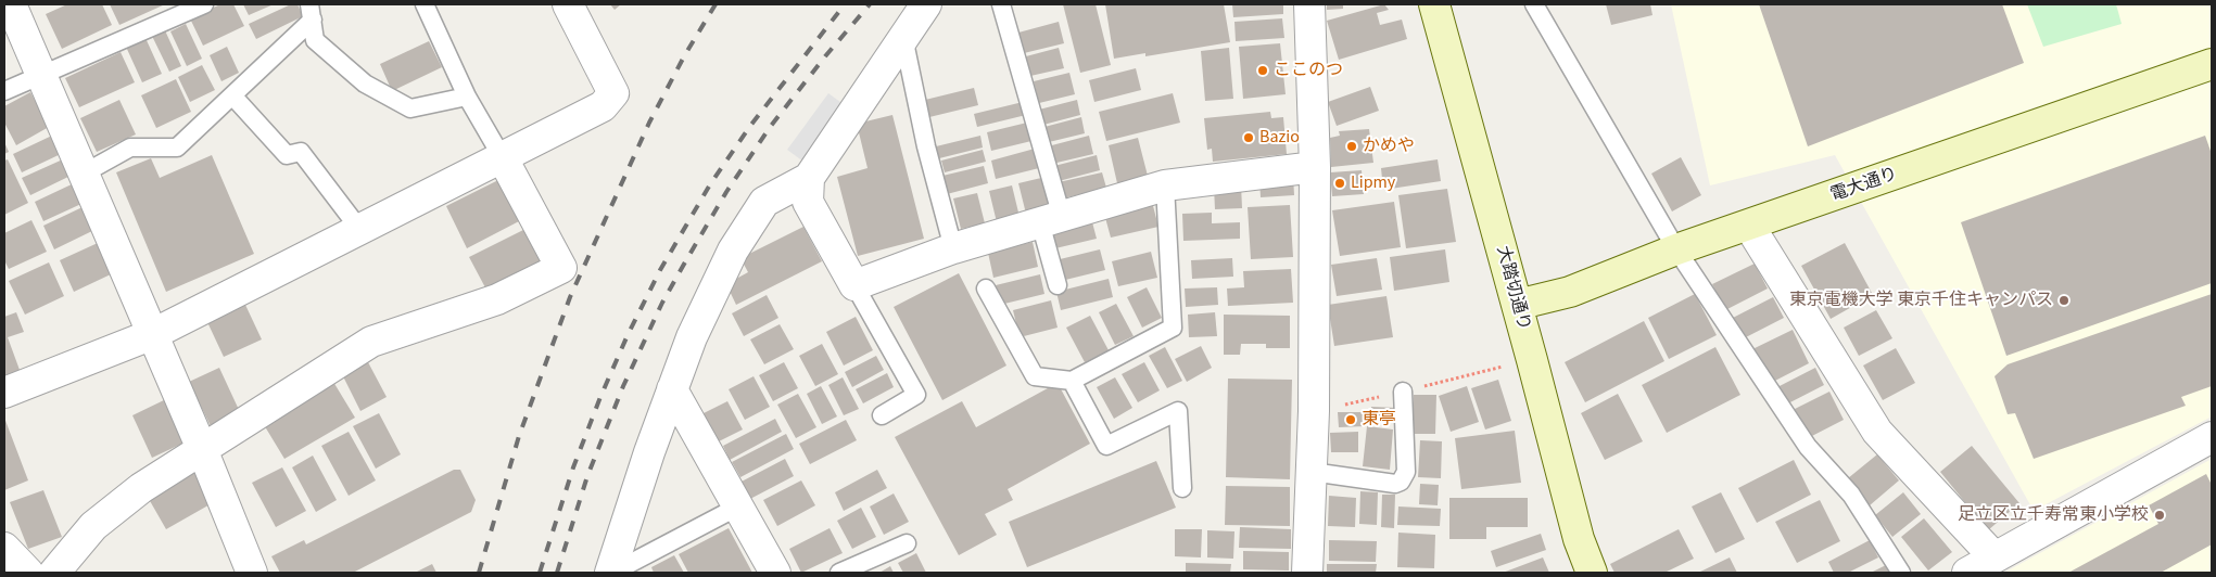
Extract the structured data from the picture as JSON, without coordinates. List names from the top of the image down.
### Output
{
  "streets": {
    "street": ["電大通り", "大踏切通り"]
  },
  "crossings": [
    ["電大通り", "大踏切通り"]
  ],
  "places": [
    "ここのつ",
    "Bazio",
    "かめや",
    "Lipmy",
    "東京電機大学 東京千住キャンパス",
    "東亭",
    "足立区立千寿常東小学校"
  ]
}
